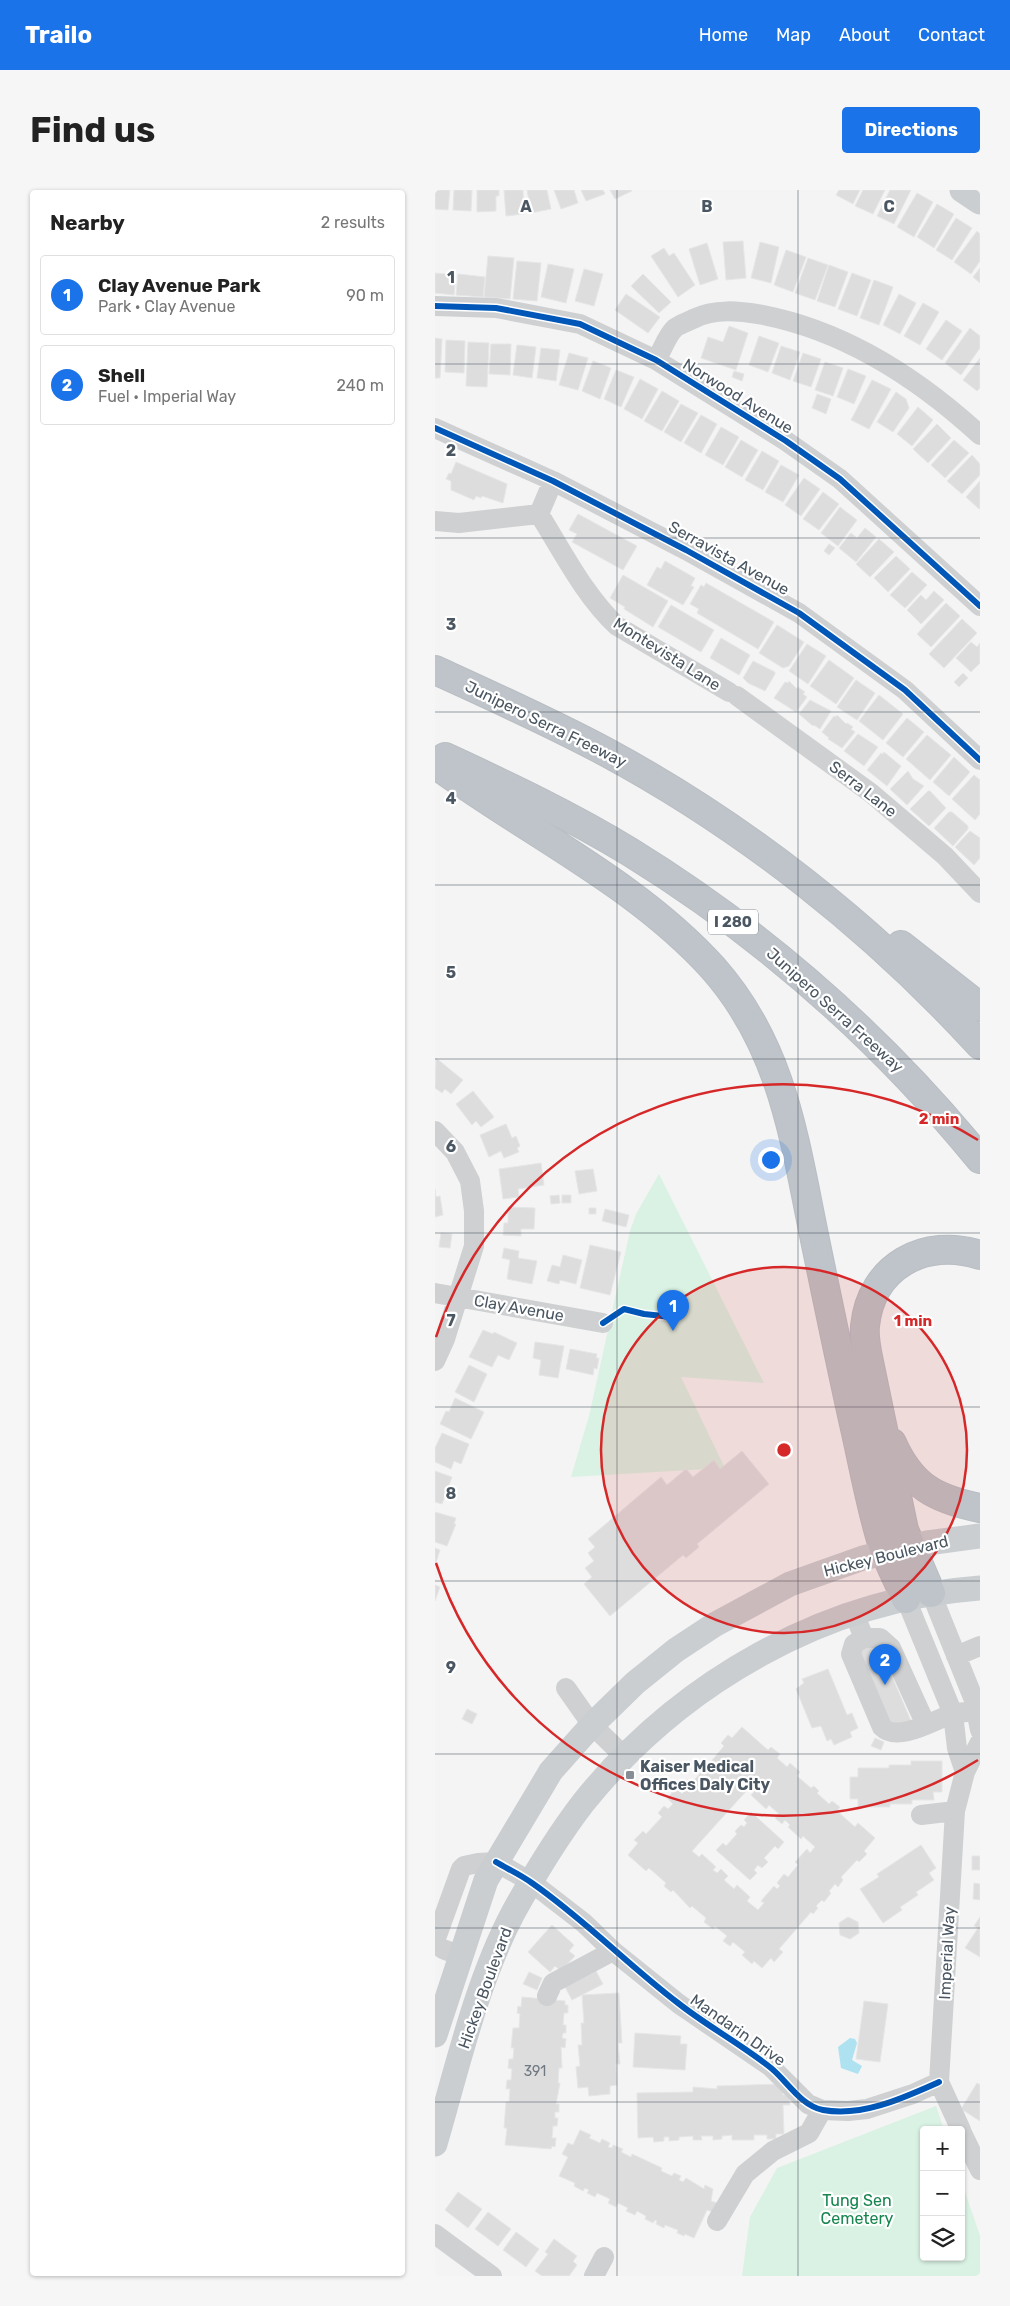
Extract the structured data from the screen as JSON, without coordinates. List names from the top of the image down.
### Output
{
  "streets": {
    "highway": ["Junipero Serra Freeway", "I 280"],
    "main road": ["Hickey Boulevard"],
    "street": [
      "Norwood Avenue",
      "Serravista Avenue",
      "Montevista Lane",
      "Serra Lane",
      "Clay Avenue",
      "Imperial Way",
      "Mandarin Drive"
    ]
  },
  "crossings": [
    ["Montevista Lane", "Serra Lane"],
    ["Hickey Boulevard", "Mandarin Drive"],
    ["Imperial Way", "Mandarin Drive"]
  ],
  "parks": ["Tung Sen Cemetery"],
  "places": {
    "transit": ["Kaiser Medical Offices Daly City"]
  },
  "house_numbers": ["391"],
  "page": {
    "header": "Trailo",
    "nav": [
      "Home",
      "Map",
      "About",
      "Contact"
    ],
    "buttons": "Directions",
    "title": "Find us",
    "heading": ["Nearby", "2 results"],
    "list": [
      {
        "mark": "1",
        "name": "Clay Avenue Park",
        "note": "Park · Clay Avenue",
        "value": "90 m"
      },
      {
        "mark": "2",
        "name": "Shell",
        "note": "Fuel · Imperial Way",
        "value": "240 m"
      }
    ],
    "pins": ["1", "2"],
    "map_buttons": ["+", "−"]
  },
  "grid": {
    "columns": ["A", "B", "C"],
    "rows": [
      "1",
      "2",
      "3",
      "4",
      "5",
      "6",
      "7",
      "8",
      "9"
    ]
  },
  "rings": ["2 min", "1 min"]
}
